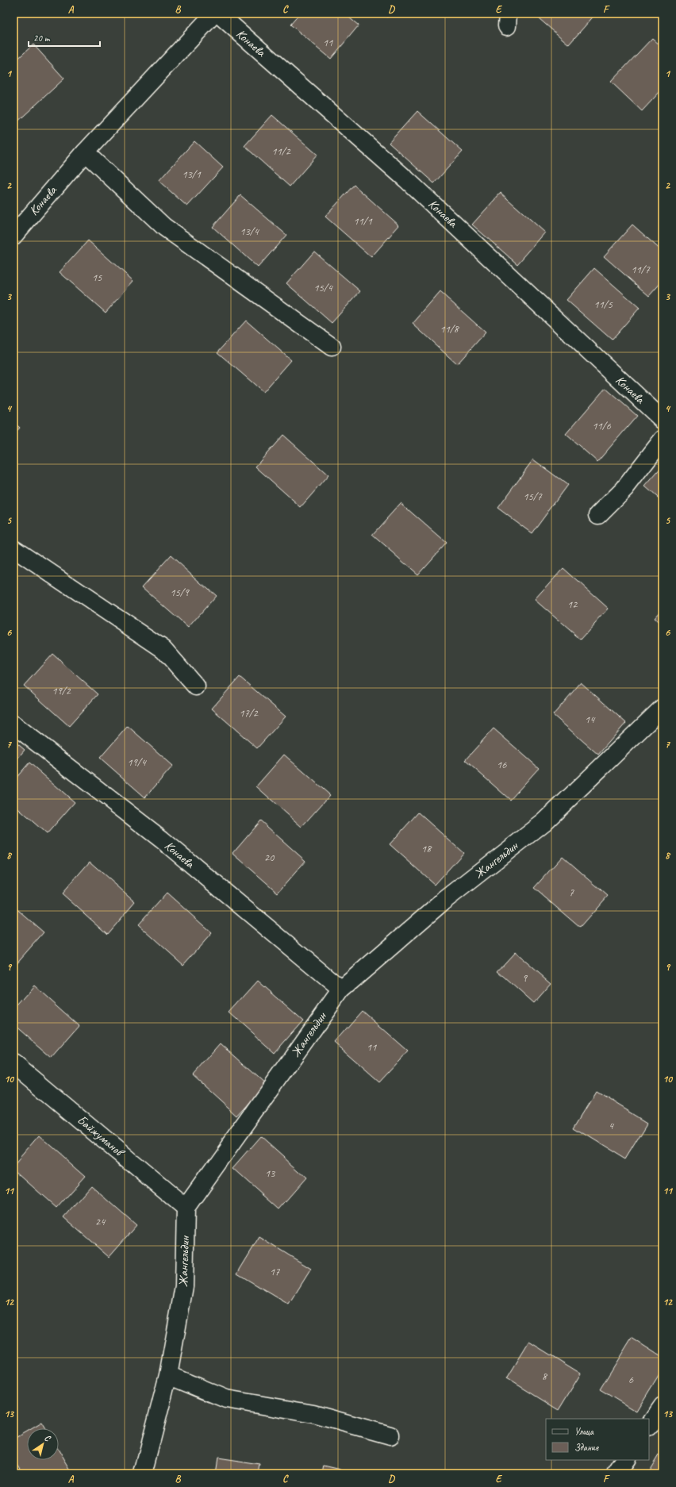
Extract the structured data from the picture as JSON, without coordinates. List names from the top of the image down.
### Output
{
  "streets": {
    "street": ["Конаева", "Жангельдин", "Байжуманов"]
  },
  "crossings": [
    ["Конаева", "Жангельдин"],
    ["Жангельдин", "Байжуманов"]
  ],
  "house_numbers": [
    "11",
    "11/2",
    "13/1",
    "11/1",
    "13/4",
    "11/7",
    "15",
    "15/4",
    "11/5",
    "11/8",
    "11/6",
    "15/7",
    "15/9",
    "12",
    "19/2",
    "17/2",
    "14",
    "19/4",
    "16",
    "18",
    "20",
    "7",
    "9",
    "11",
    "4",
    "13",
    "24",
    "17",
    "8",
    "6"
  ],
  "legend": ["Улица", "Здание"],
  "scale_bar": "20 m",
  "north": "top right",
  "grid": {
    "columns": [
      "A",
      "B",
      "C",
      "D",
      "E",
      "F"
    ],
    "rows": [
      "1",
      "2",
      "3",
      "4",
      "5",
      "6",
      "7",
      "8",
      "9",
      "10",
      "11",
      "12",
      "13"
    ]
  }
}
